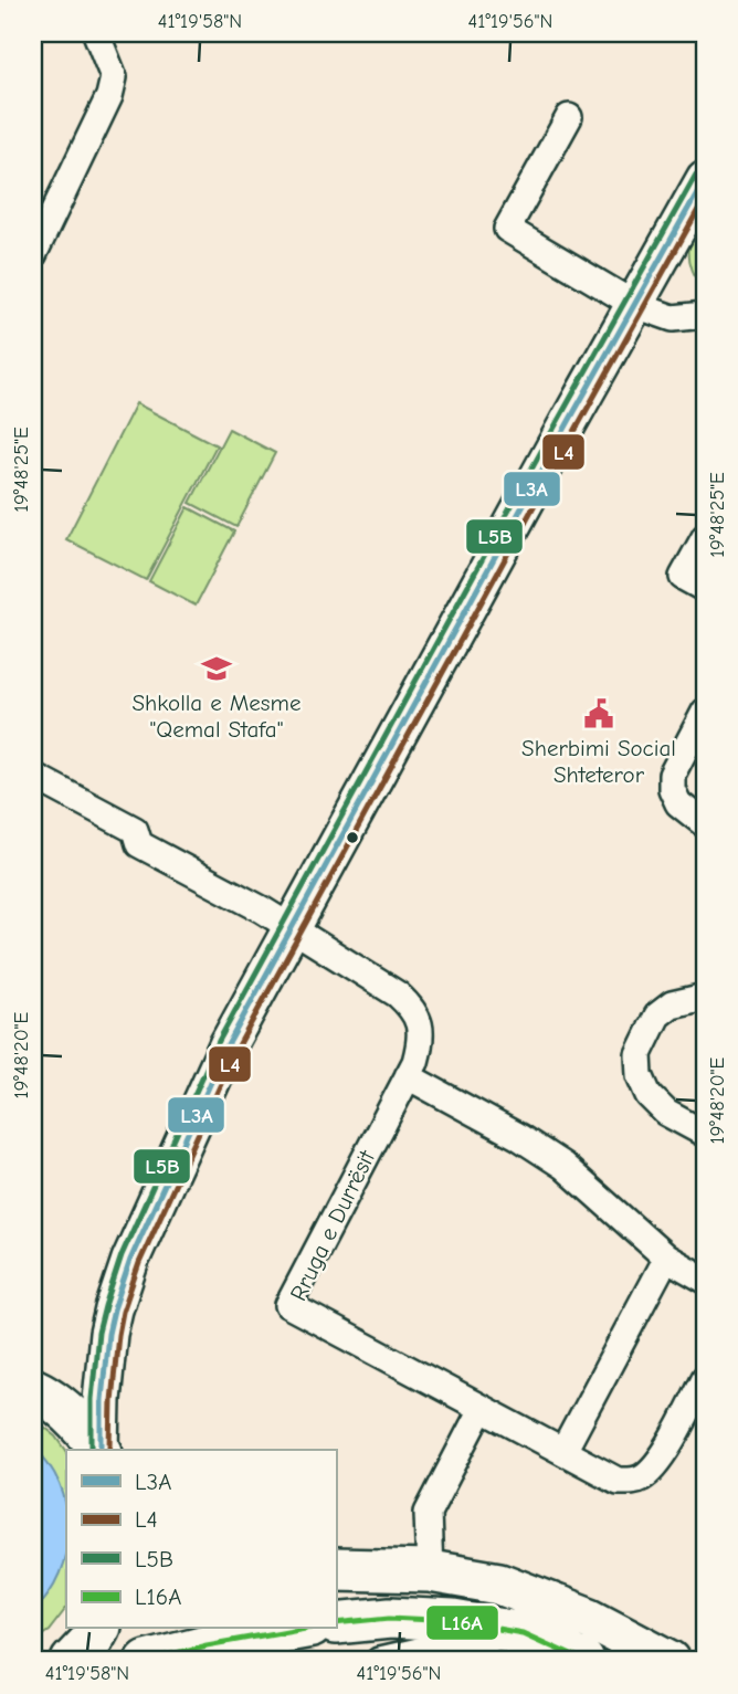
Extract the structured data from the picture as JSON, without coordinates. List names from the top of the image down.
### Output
{
  "streets": {
    "street": ["Rruga e Durrësit"]
  },
  "places": {
    "school or university": ["Shkolla e Mesme \"Qemal Stafa\""],
    "public building": ["Sherbimi Social Shteteror"]
  },
  "lines": [
    "transit line L5B",
    "transit line L3A",
    "transit line L4",
    "transit line L16A"
  ],
  "legend": [
    "L3A",
    "L4",
    "L5B",
    "L16A"
  ],
  "coordinates": [
    "41°19'58\"N",
    "41°19'56\"N",
    "19°48'25\"E",
    "19°48'20\"E"
  ]
}
